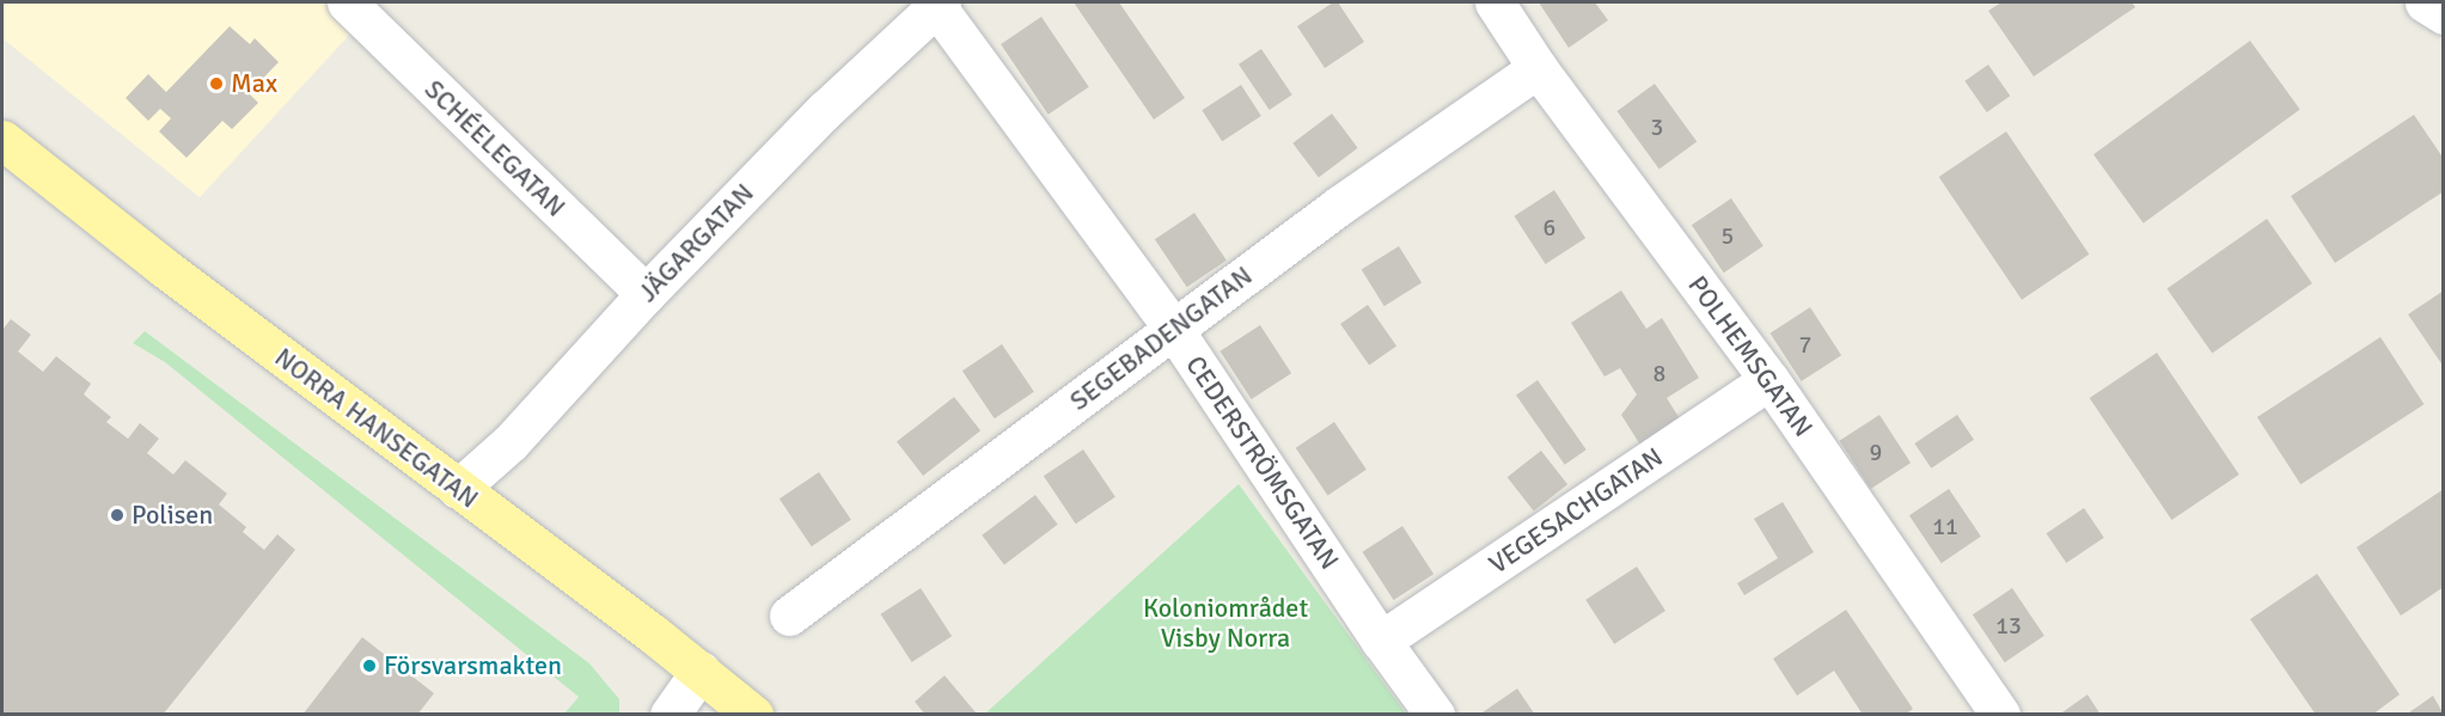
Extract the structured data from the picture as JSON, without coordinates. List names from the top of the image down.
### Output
{
  "streets": {
    "main road": ["NORRA HANSEGATAN"],
    "street": [
      "SCHÉELEGATAN",
      "JÄGARGATAN",
      "SEGEBADENGATAN",
      "POLHEMSGATAN",
      "CEDERSTRÖMSGATAN",
      "VEGESACHGATAN"
    ]
  },
  "crossings": [
    ["SCHÉELEGATAN", "JÄGARGATAN"],
    ["JÄGARGATAN", "NORRA HANSEGATAN"],
    ["JÄGARGATAN", "CEDERSTRÖMSGATAN"],
    ["SEGEBADENGATAN", "POLHEMSGATAN"],
    ["SEGEBADENGATAN", "CEDERSTRÖMSGATAN"],
    ["POLHEMSGATAN", "VEGESACHGATAN"],
    ["CEDERSTRÖMSGATAN", "VEGESACHGATAN"]
  ],
  "parks": ["Koloniområdet Visby Norra"],
  "places": ["Max", "Polisen", "Försvarsmakten"],
  "house_numbers": [
    "3",
    "6",
    "5",
    "7",
    "8",
    "9",
    "11",
    "13"
  ]
}
